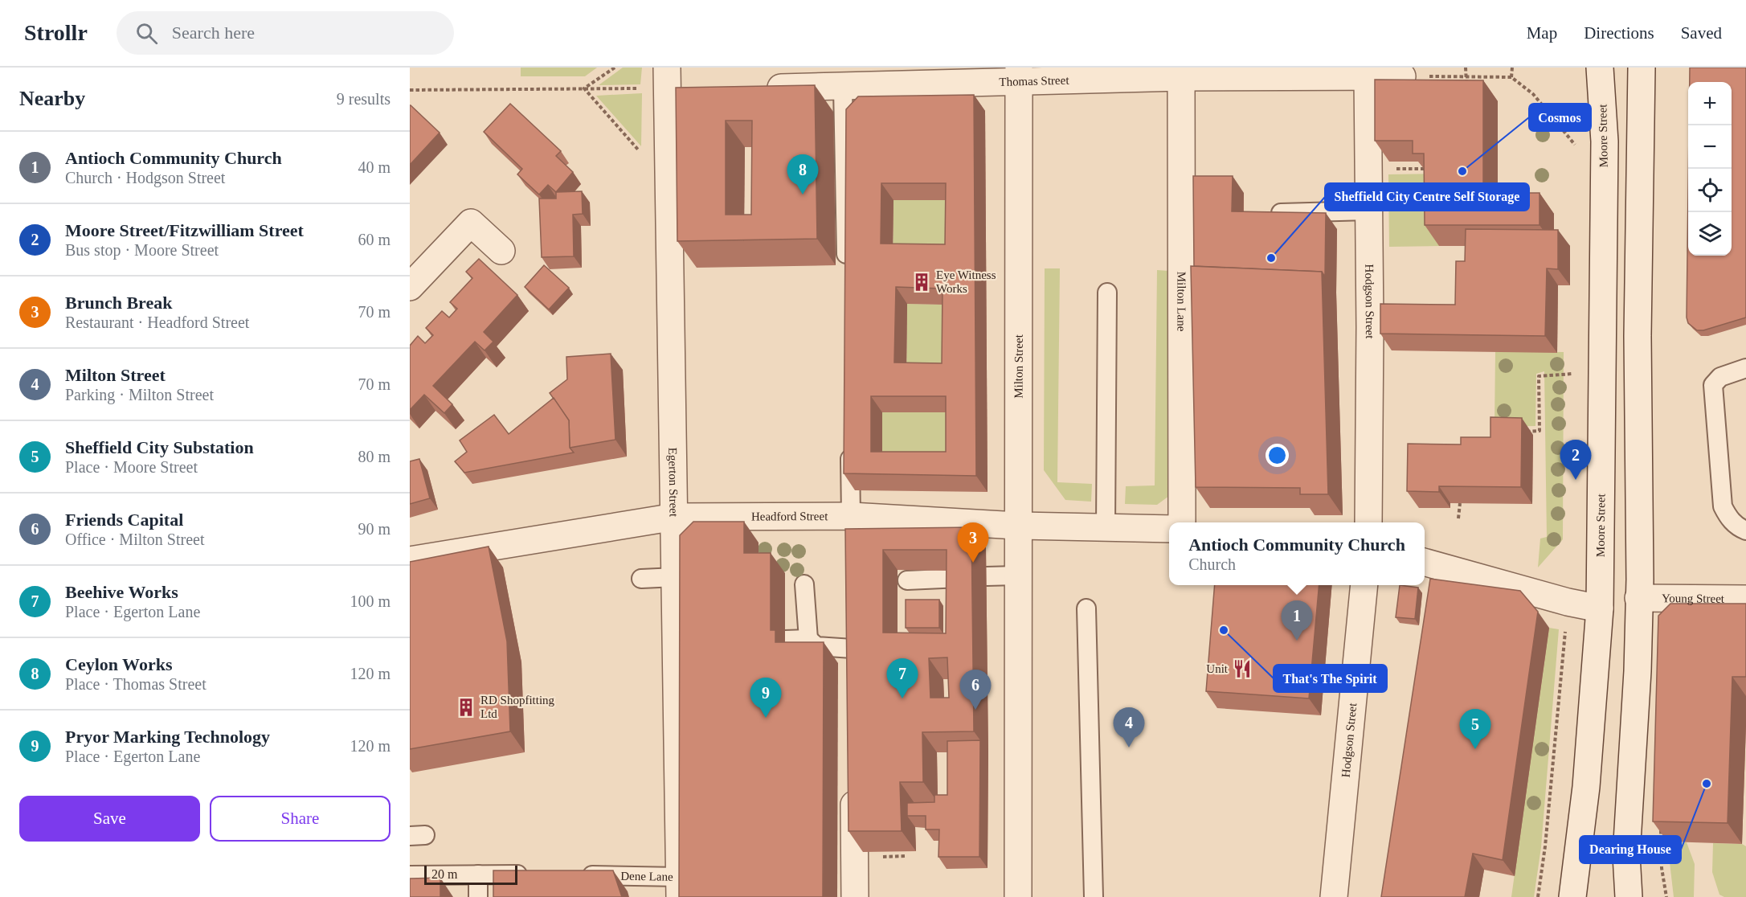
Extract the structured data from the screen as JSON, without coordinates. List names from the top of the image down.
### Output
{
  "streets": {
    "street": [
      "Thomas Street",
      "Moore Street",
      "Milton Lane",
      "Hodgson Street",
      "Milton Street",
      "Egerton Street",
      "Headford Street",
      "Young Street"
    ],
    "lane": ["Dene Lane"]
  },
  "crossings": [
    ["Thomas Street", "Milton Lane"],
    ["Thomas Street", "Hodgson Street"],
    ["Thomas Street", "Milton Street"],
    ["Milton Street", "Headford Street"],
    ["Egerton Street", "Headford Street"],
    ["Egerton Street", "Dene Lane"]
  ],
  "places": {
    "other": [
      "Cosmos",
      "Sheffield City Centre Self Storage",
      "That's The Spirit",
      "Dearing House"
    ],
    "building": ["Eye Witness Works", "RD Shopfitting Ltd"],
    "restaurant": ["Unit"]
  },
  "scale_bar": "20 m",
  "page": {
    "header": "Strollr",
    "search": "Search here",
    "nav": ["Map", "Directions", "Saved"],
    "heading": ["Nearby", "9 results"],
    "map_buttons": ["+", "−"],
    "list": [
      {
        "mark": "1",
        "name": "Antioch Community Church",
        "note": "Church · Hodgson Street",
        "value": "40 m"
      },
      {
        "mark": "2",
        "name": "Moore Street/Fitzwilliam Street",
        "note": "Bus stop · Moore Street",
        "value": "60 m"
      },
      {
        "mark": "3",
        "name": "Brunch Break",
        "note": "Restaurant · Headford Street",
        "value": "70 m"
      },
      {
        "mark": "4",
        "name": "Milton Street",
        "note": "Parking · Milton Street",
        "value": "70 m"
      },
      {
        "mark": "5",
        "name": "Sheffield City Substation",
        "note": "Place · Moore Street",
        "value": "80 m"
      },
      {
        "mark": "6",
        "name": "Friends Capital",
        "note": "Office · Milton Street",
        "value": "90 m"
      },
      {
        "mark": "7",
        "name": "Beehive Works",
        "note": "Place · Egerton Lane",
        "value": "100 m"
      },
      {
        "mark": "8",
        "name": "Ceylon Works",
        "note": "Place · Thomas Street",
        "value": "120 m"
      },
      {
        "mark": "9",
        "name": "Pryor Marking Technology",
        "note": "Place · Egerton Lane",
        "value": "120 m"
      }
    ],
    "pins": [
      "8",
      "2",
      "3",
      "1",
      "7",
      "6",
      "9",
      "4",
      "5"
    ],
    "popup": ["Antioch Community Church", "Church"],
    "buttons": ["Save", "Share"],
    "scale": "20 m"
  }
}
